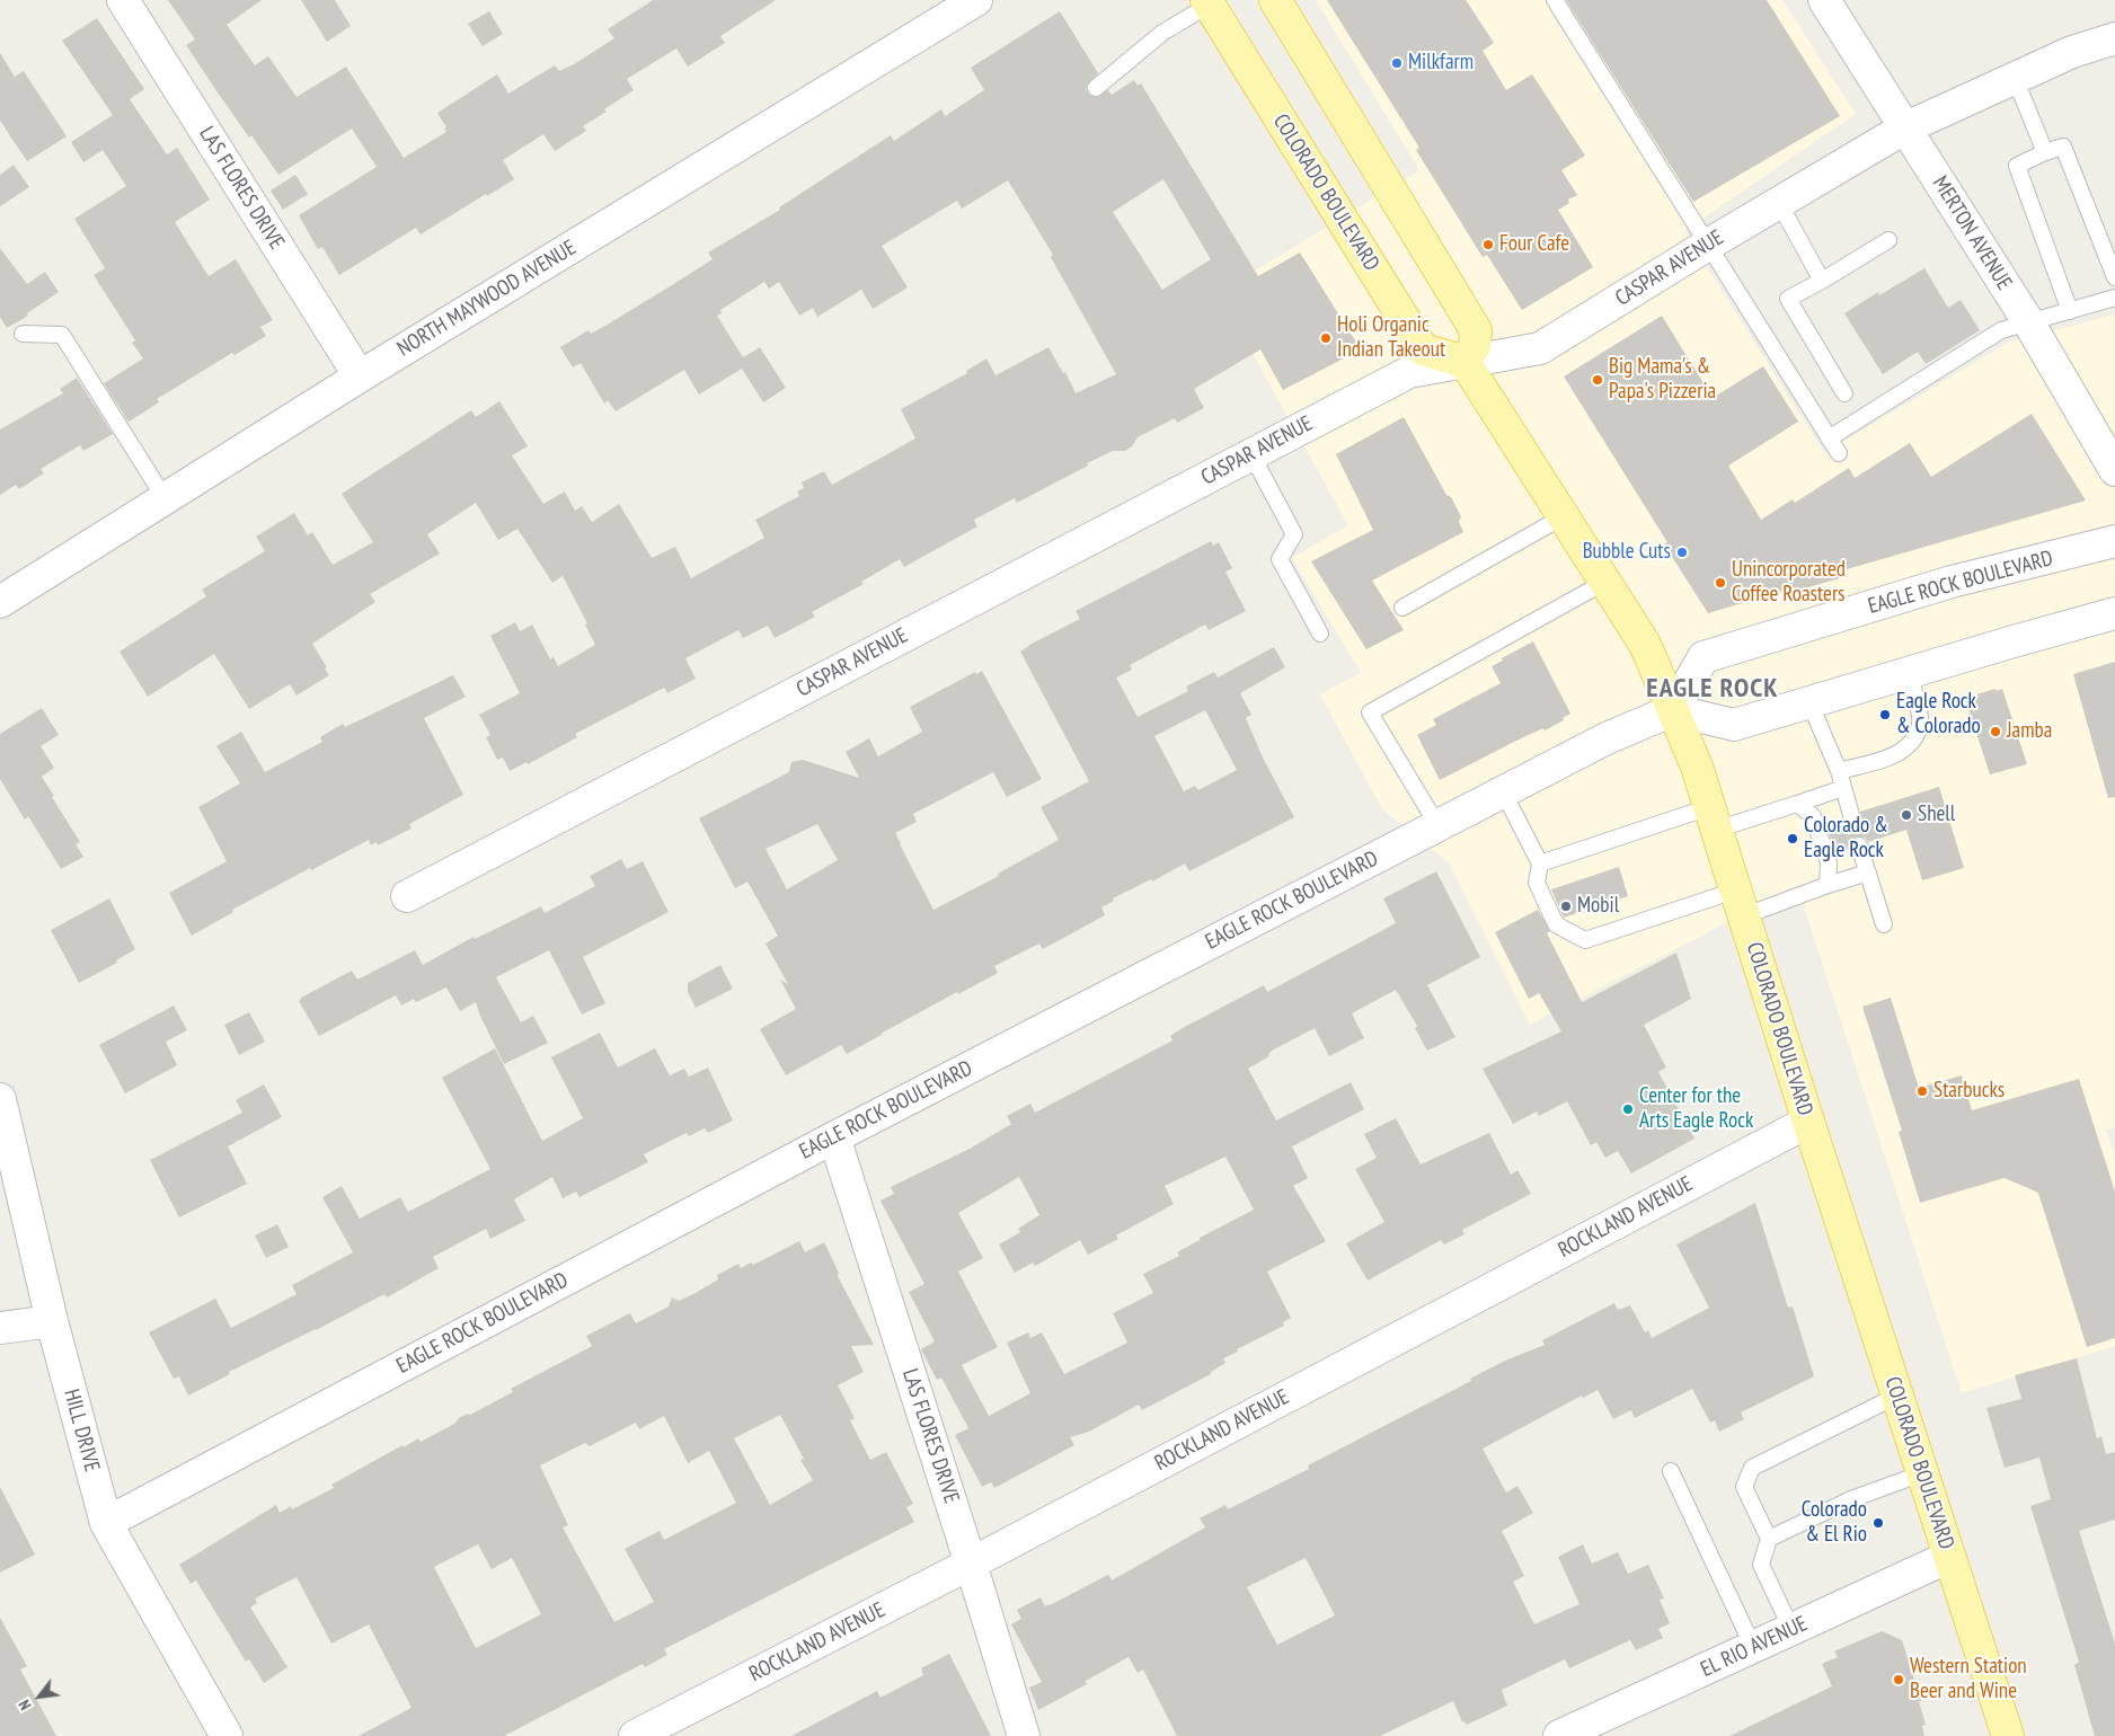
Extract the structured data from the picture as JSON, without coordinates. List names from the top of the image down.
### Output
{
  "streets": {
    "main road": ["COLORADO BOULEVARD"],
    "street": [
      "LAS FLORES DRIVE",
      "MERTON AVENUE",
      "CASPAR AVENUE",
      "NORTH MAYWOOD AVENUE",
      "EAGLE ROCK BOULEVARD",
      "ROCKLAND AVENUE",
      "HILL DRIVE",
      "EL RIO AVENUE"
    ]
  },
  "crossings": [
    ["LAS FLORES DRIVE", "NORTH MAYWOOD AVENUE"],
    ["LAS FLORES DRIVE", "EAGLE ROCK BOULEVARD"],
    ["LAS FLORES DRIVE", "ROCKLAND AVENUE"],
    ["COLORADO BOULEVARD", "CASPAR AVENUE"],
    ["COLORADO BOULEVARD", "EAGLE ROCK BOULEVARD"],
    ["COLORADO BOULEVARD", "ROCKLAND AVENUE"],
    ["COLORADO BOULEVARD", "EL RIO AVENUE"],
    ["MERTON AVENUE", "CASPAR AVENUE"],
    ["EAGLE ROCK BOULEVARD", "HILL DRIVE"]
  ],
  "districts": ["EAGLE ROCK"],
  "places": [
    "Milkfarm",
    "Four Cafe",
    "Holi Organic Indian Takeout",
    "Big Mama's & Papa's Pizzeria",
    "Bubble Cuts",
    "Unincorporated Coffee Roasters",
    "Eagle Rock & Colorado",
    "Jamba",
    "Shell",
    "Colorado & Eagle Rock",
    "Mobil",
    "Starbucks",
    "Center for the Arts Eagle Rock",
    "Colorado & El Rio",
    "Western Station Beer and Wine"
  ],
  "north": "bottom left"
}
